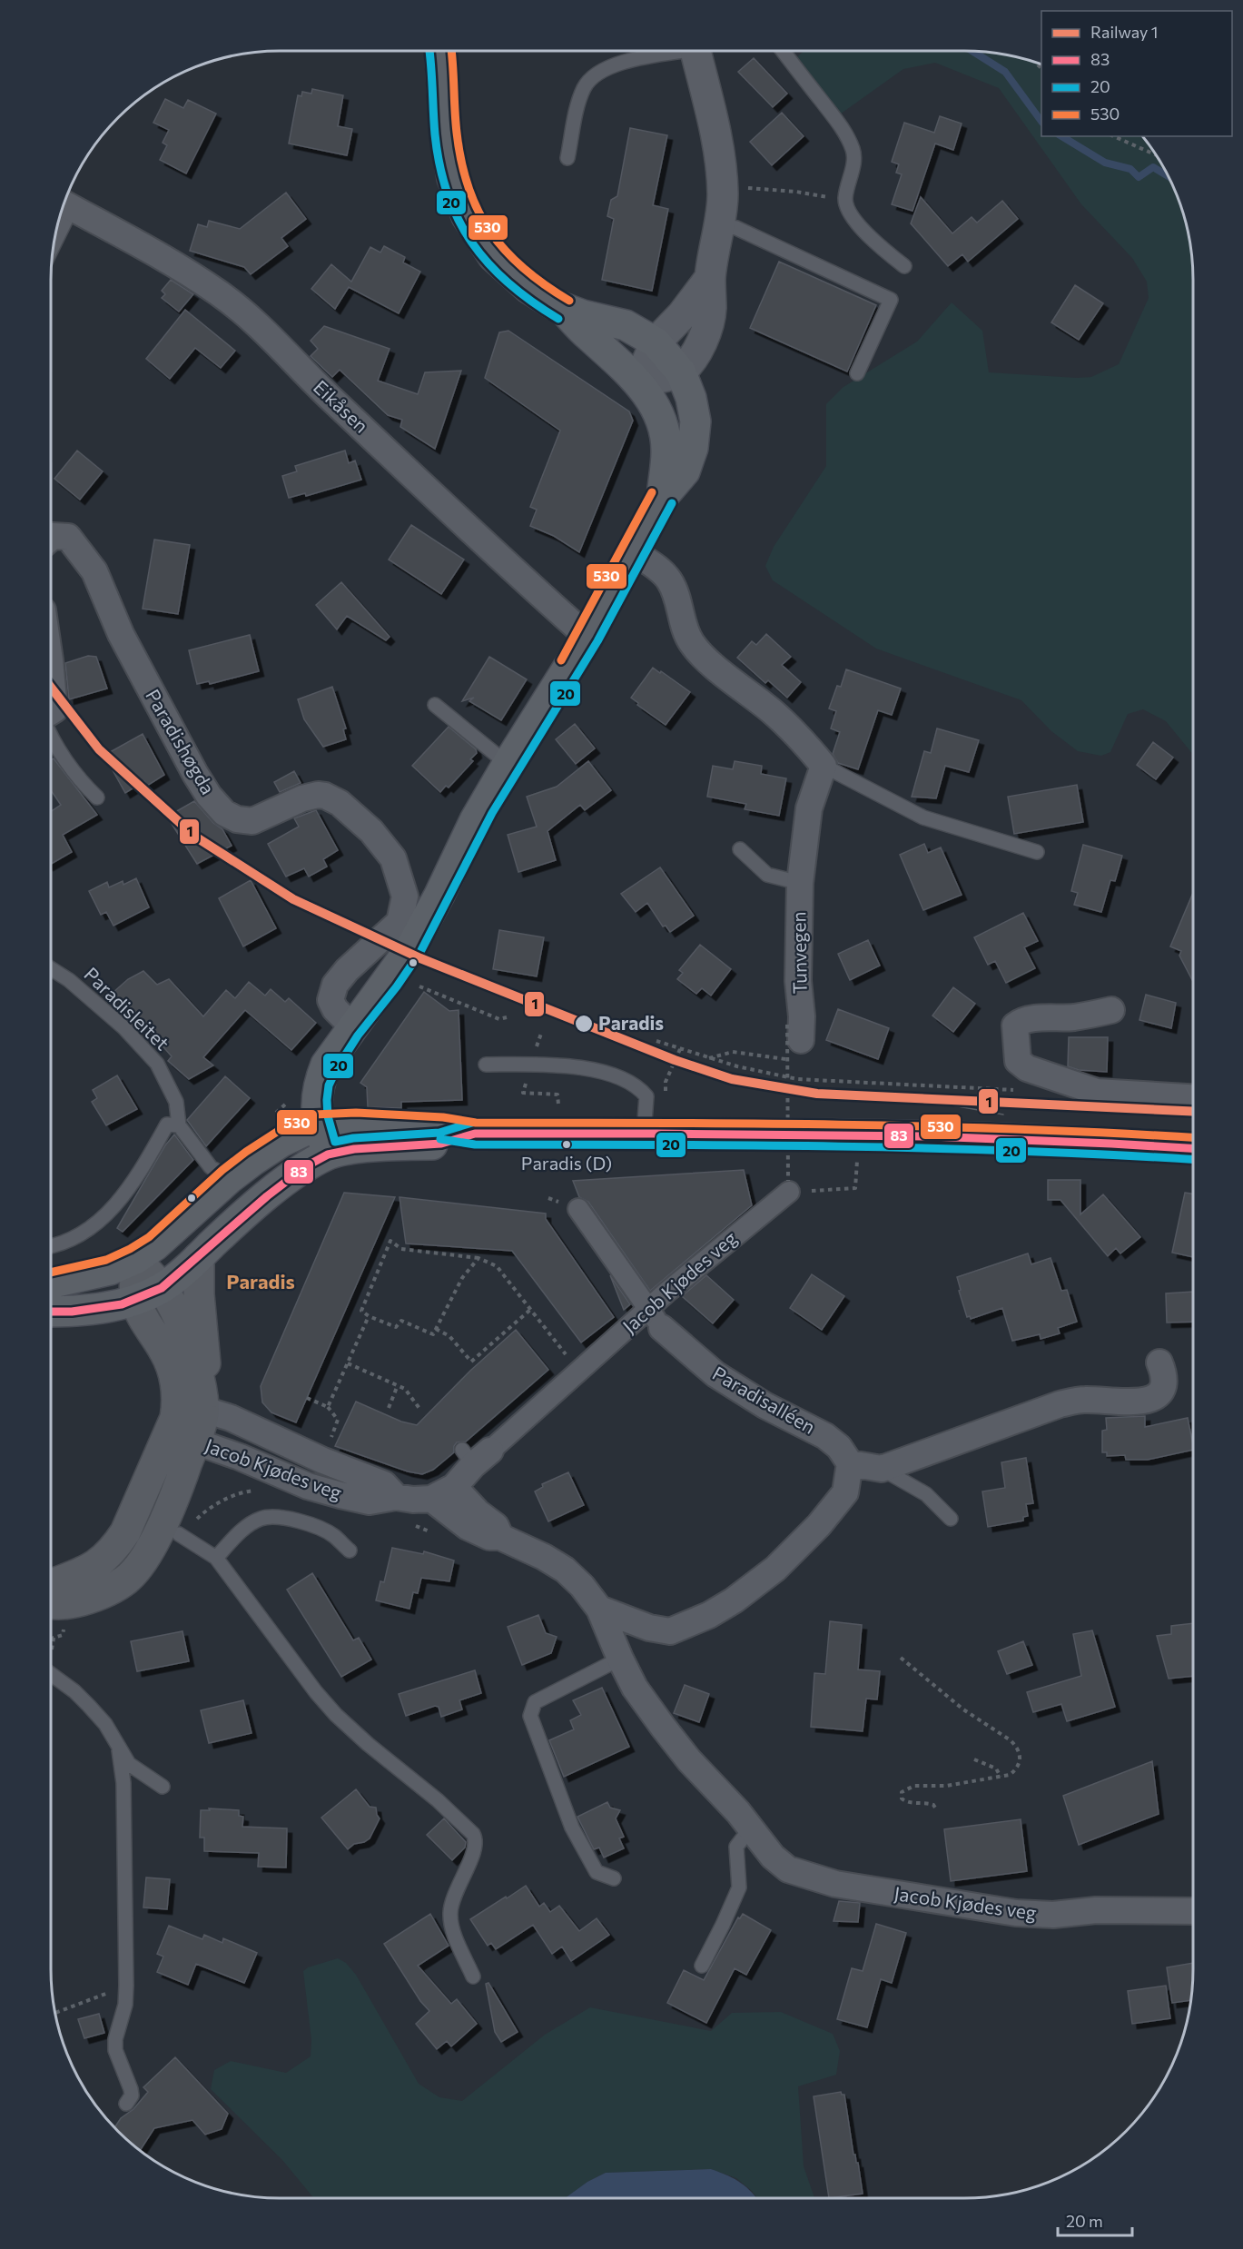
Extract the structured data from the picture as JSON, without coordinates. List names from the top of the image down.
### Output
{
  "streets": {
    "street": [
      "Eikåsen",
      "Paradishøgda",
      "Tunvegen",
      "Jacob Kjødes veg",
      "Paradisalléen"
    ],
    "lane": ["Paradisleitet"]
  },
  "crossings": [
    ["Jacob Kjødes veg", "Paradisalléen"]
  ],
  "districts": ["Paradis"],
  "places": ["Paradis", "Paradis (D)"],
  "lines": [
    "transit line 20",
    "transit line 530",
    "rail line 1",
    "transit line 83"
  ],
  "legend": [
    "Railway 1",
    "83",
    "20",
    "530"
  ],
  "scale_bar": "20 m"
}
